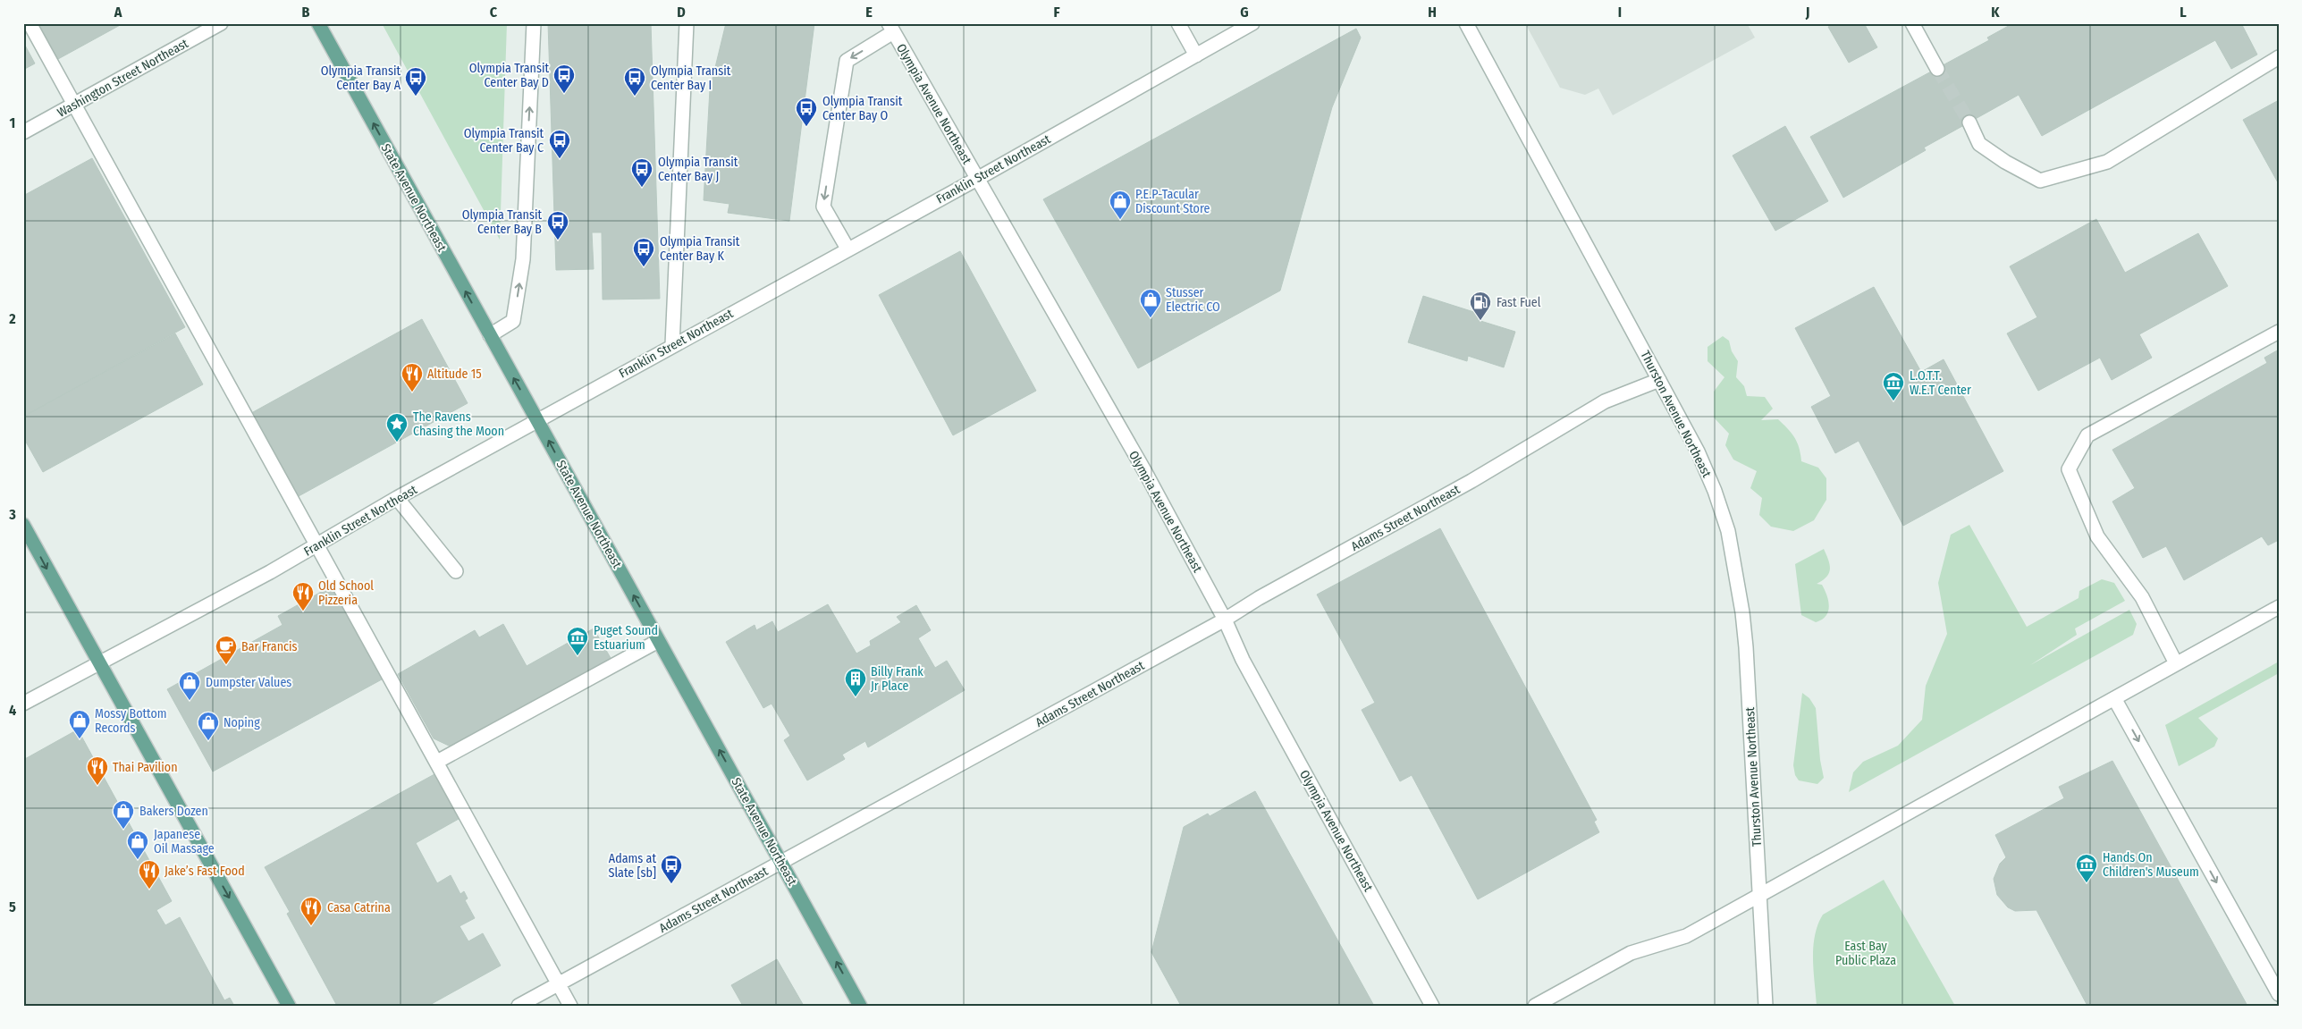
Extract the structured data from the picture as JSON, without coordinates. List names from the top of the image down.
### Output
{
  "streets": {
    "main road": ["State Avenue Northeast"],
    "street": [
      "Washington Street Northeast",
      "Olympia Avenue Northeast",
      "Franklin Street Northeast",
      "Thurston Avenue Northeast",
      "Adams Street Northeast"
    ]
  },
  "crossings": [
    ["Olympia Avenue Northeast", "Franklin Street Northeast"],
    ["Olympia Avenue Northeast", "Adams Street Northeast"],
    ["Franklin Street Northeast", "State Avenue Northeast"],
    ["State Avenue Northeast", "Adams Street Northeast"],
    ["Thurston Avenue Northeast", "Adams Street Northeast"]
  ],
  "one_way": ["State Avenue Northeast"],
  "parks": ["East Bay Public Plaza"],
  "places": {
    "bus stop": [
      "Olympia Transit Center Bay D",
      "Olympia Transit Center Bay A",
      "Olympia Transit Center Bay I",
      "Olympia Transit Center Bay O",
      "Olympia Transit Center Bay C",
      "Olympia Transit Center Bay J",
      "Olympia Transit Center Bay B",
      "Olympia Transit Center Bay K",
      "Adams at Slate [sb]"
    ],
    "shop": [
      "P.E.P-Tacular Discount Store",
      "Stusser Electric CO",
      "Dumpster Values",
      "Mossy Bottom Records",
      "Noping",
      "Bakers Dozen",
      "Japanese Oil Massage"
    ],
    "fuel station": ["Fast Fuel"],
    "restaurant": [
      "Altitude 15",
      "Old School Pizzeria",
      "Thai Pavilion",
      "Jake’s Fast Food",
      "Casa Catrina"
    ],
    "museum": ["L.O.T.T. W.E.T Center", "Puget Sound Estuarium", "Hands On Children's Museum"],
    "place": ["The Ravens Chasing the Moon"],
    "cafe": ["Bar Francis"],
    "building": ["Billy Frank Jr Place"]
  },
  "grid": {
    "columns": [
      "A",
      "B",
      "C",
      "D",
      "E",
      "F",
      "G",
      "H",
      "I",
      "J",
      "K",
      "L"
    ],
    "rows": [
      "1",
      "2",
      "3",
      "4",
      "5"
    ]
  }
}
